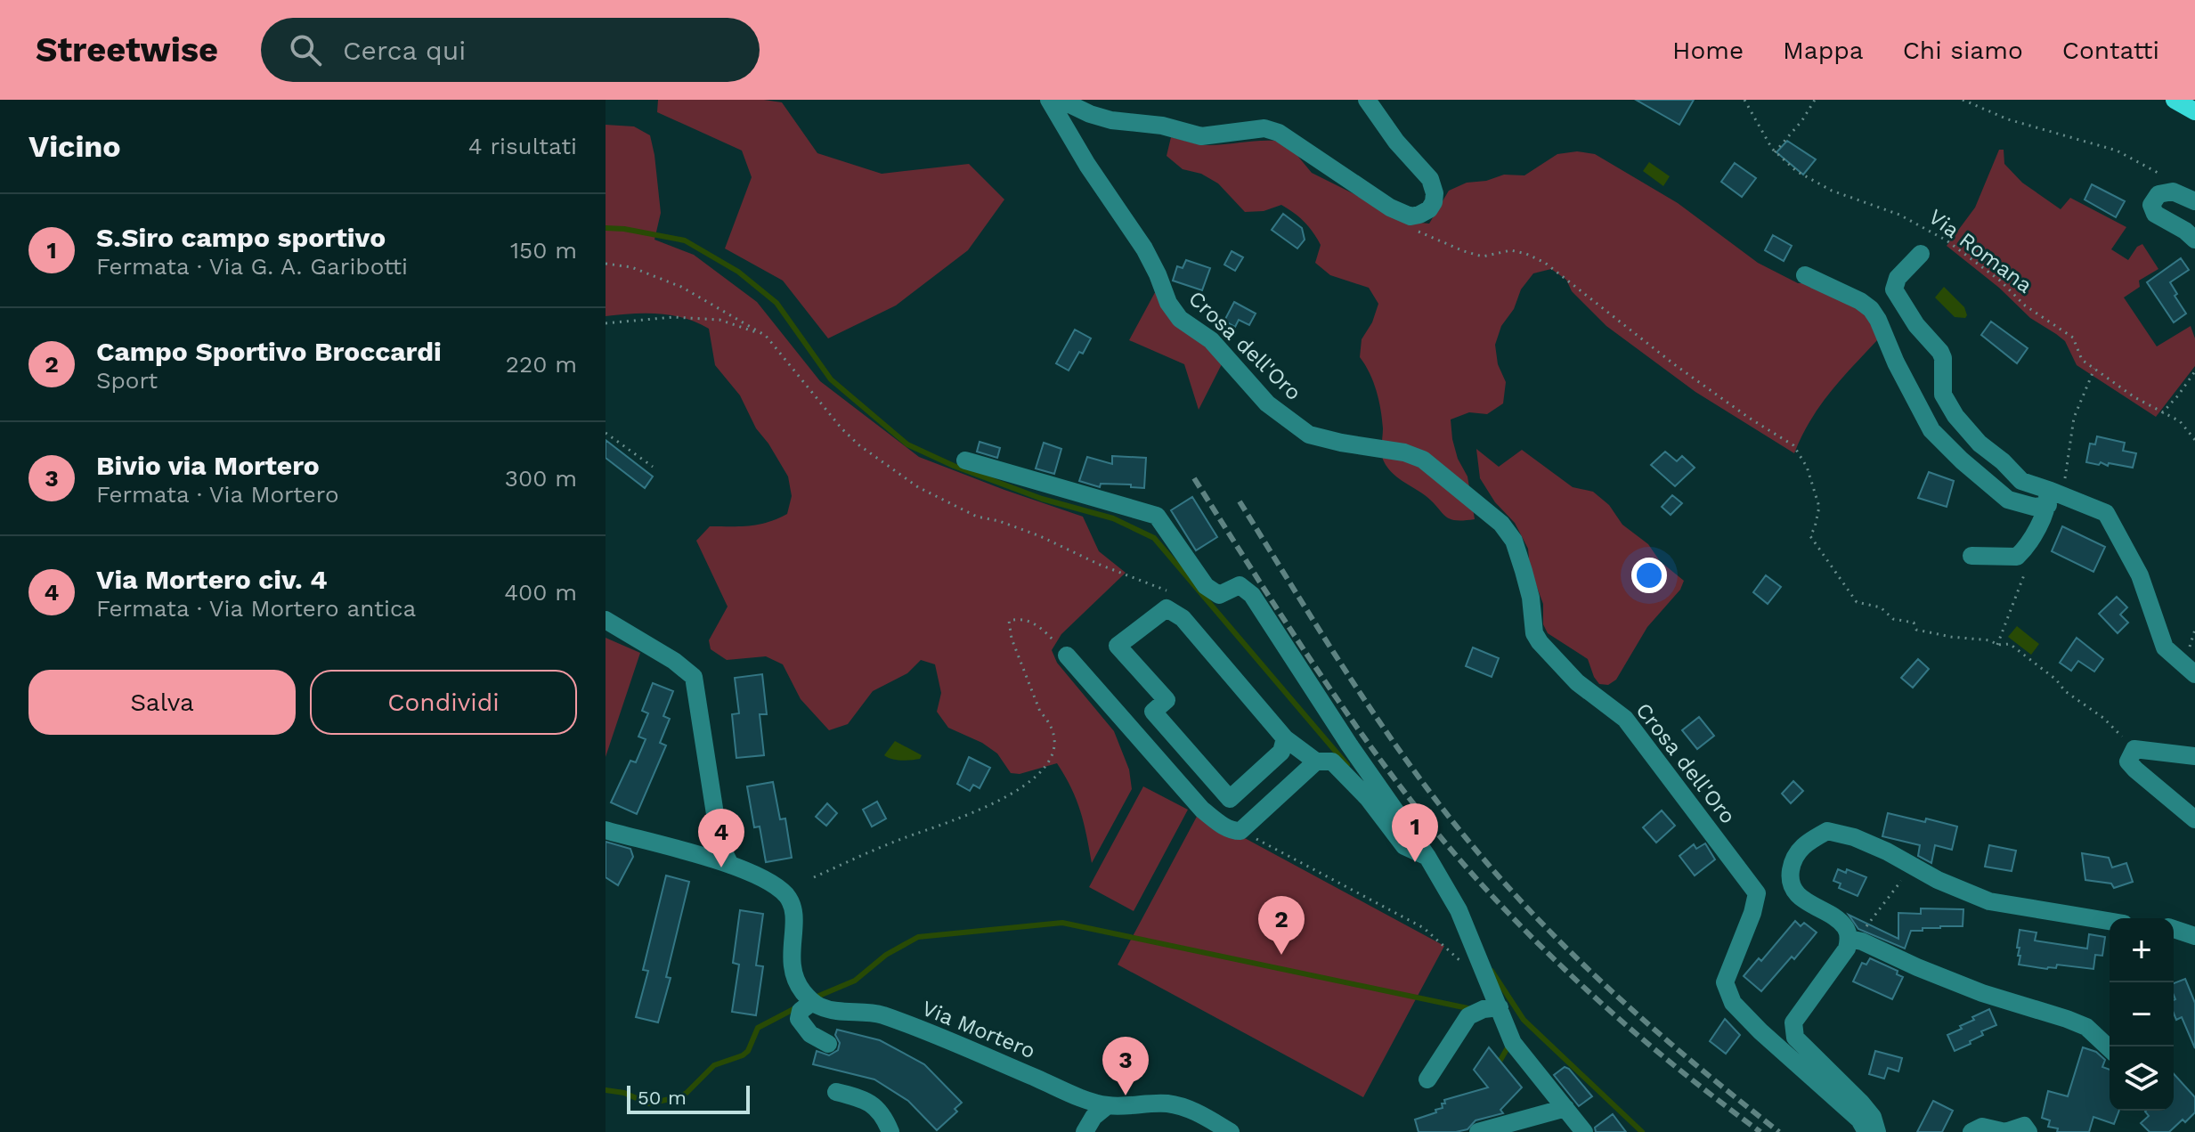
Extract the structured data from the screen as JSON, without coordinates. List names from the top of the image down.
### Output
{
  "streets": {
    "street": ["Crosa dell'Oro", "Via Mortero"],
    "path": ["Via Romana"]
  },
  "scale_bar": "50 m",
  "page": {
    "header": "Streetwise",
    "search": "Cerca qui",
    "nav": [
      "Home",
      "Mappa",
      "Chi siamo",
      "Contatti"
    ],
    "heading": ["Vicino", "4 risultati"],
    "list": [
      {
        "mark": "1",
        "name": "S.Siro campo sportivo",
        "note": "Fermata · Via G. A. Garibotti",
        "value": "150 m"
      },
      {
        "mark": "2",
        "name": "Campo Sportivo Broccardi",
        "note": "Sport",
        "value": "220 m"
      },
      {
        "mark": "3",
        "name": "Bivio via Mortero",
        "note": "Fermata · Via Mortero",
        "value": "300 m"
      },
      {
        "mark": "4",
        "name": "Via Mortero civ. 4",
        "note": "Fermata · Via Mortero antica",
        "value": "400 m"
      }
    ],
    "buttons": ["Salva", "Condividi"],
    "pins": [
      "1",
      "4",
      "2",
      "3"
    ],
    "map_buttons": ["+", "−"],
    "scale": "50 m"
  }
}
